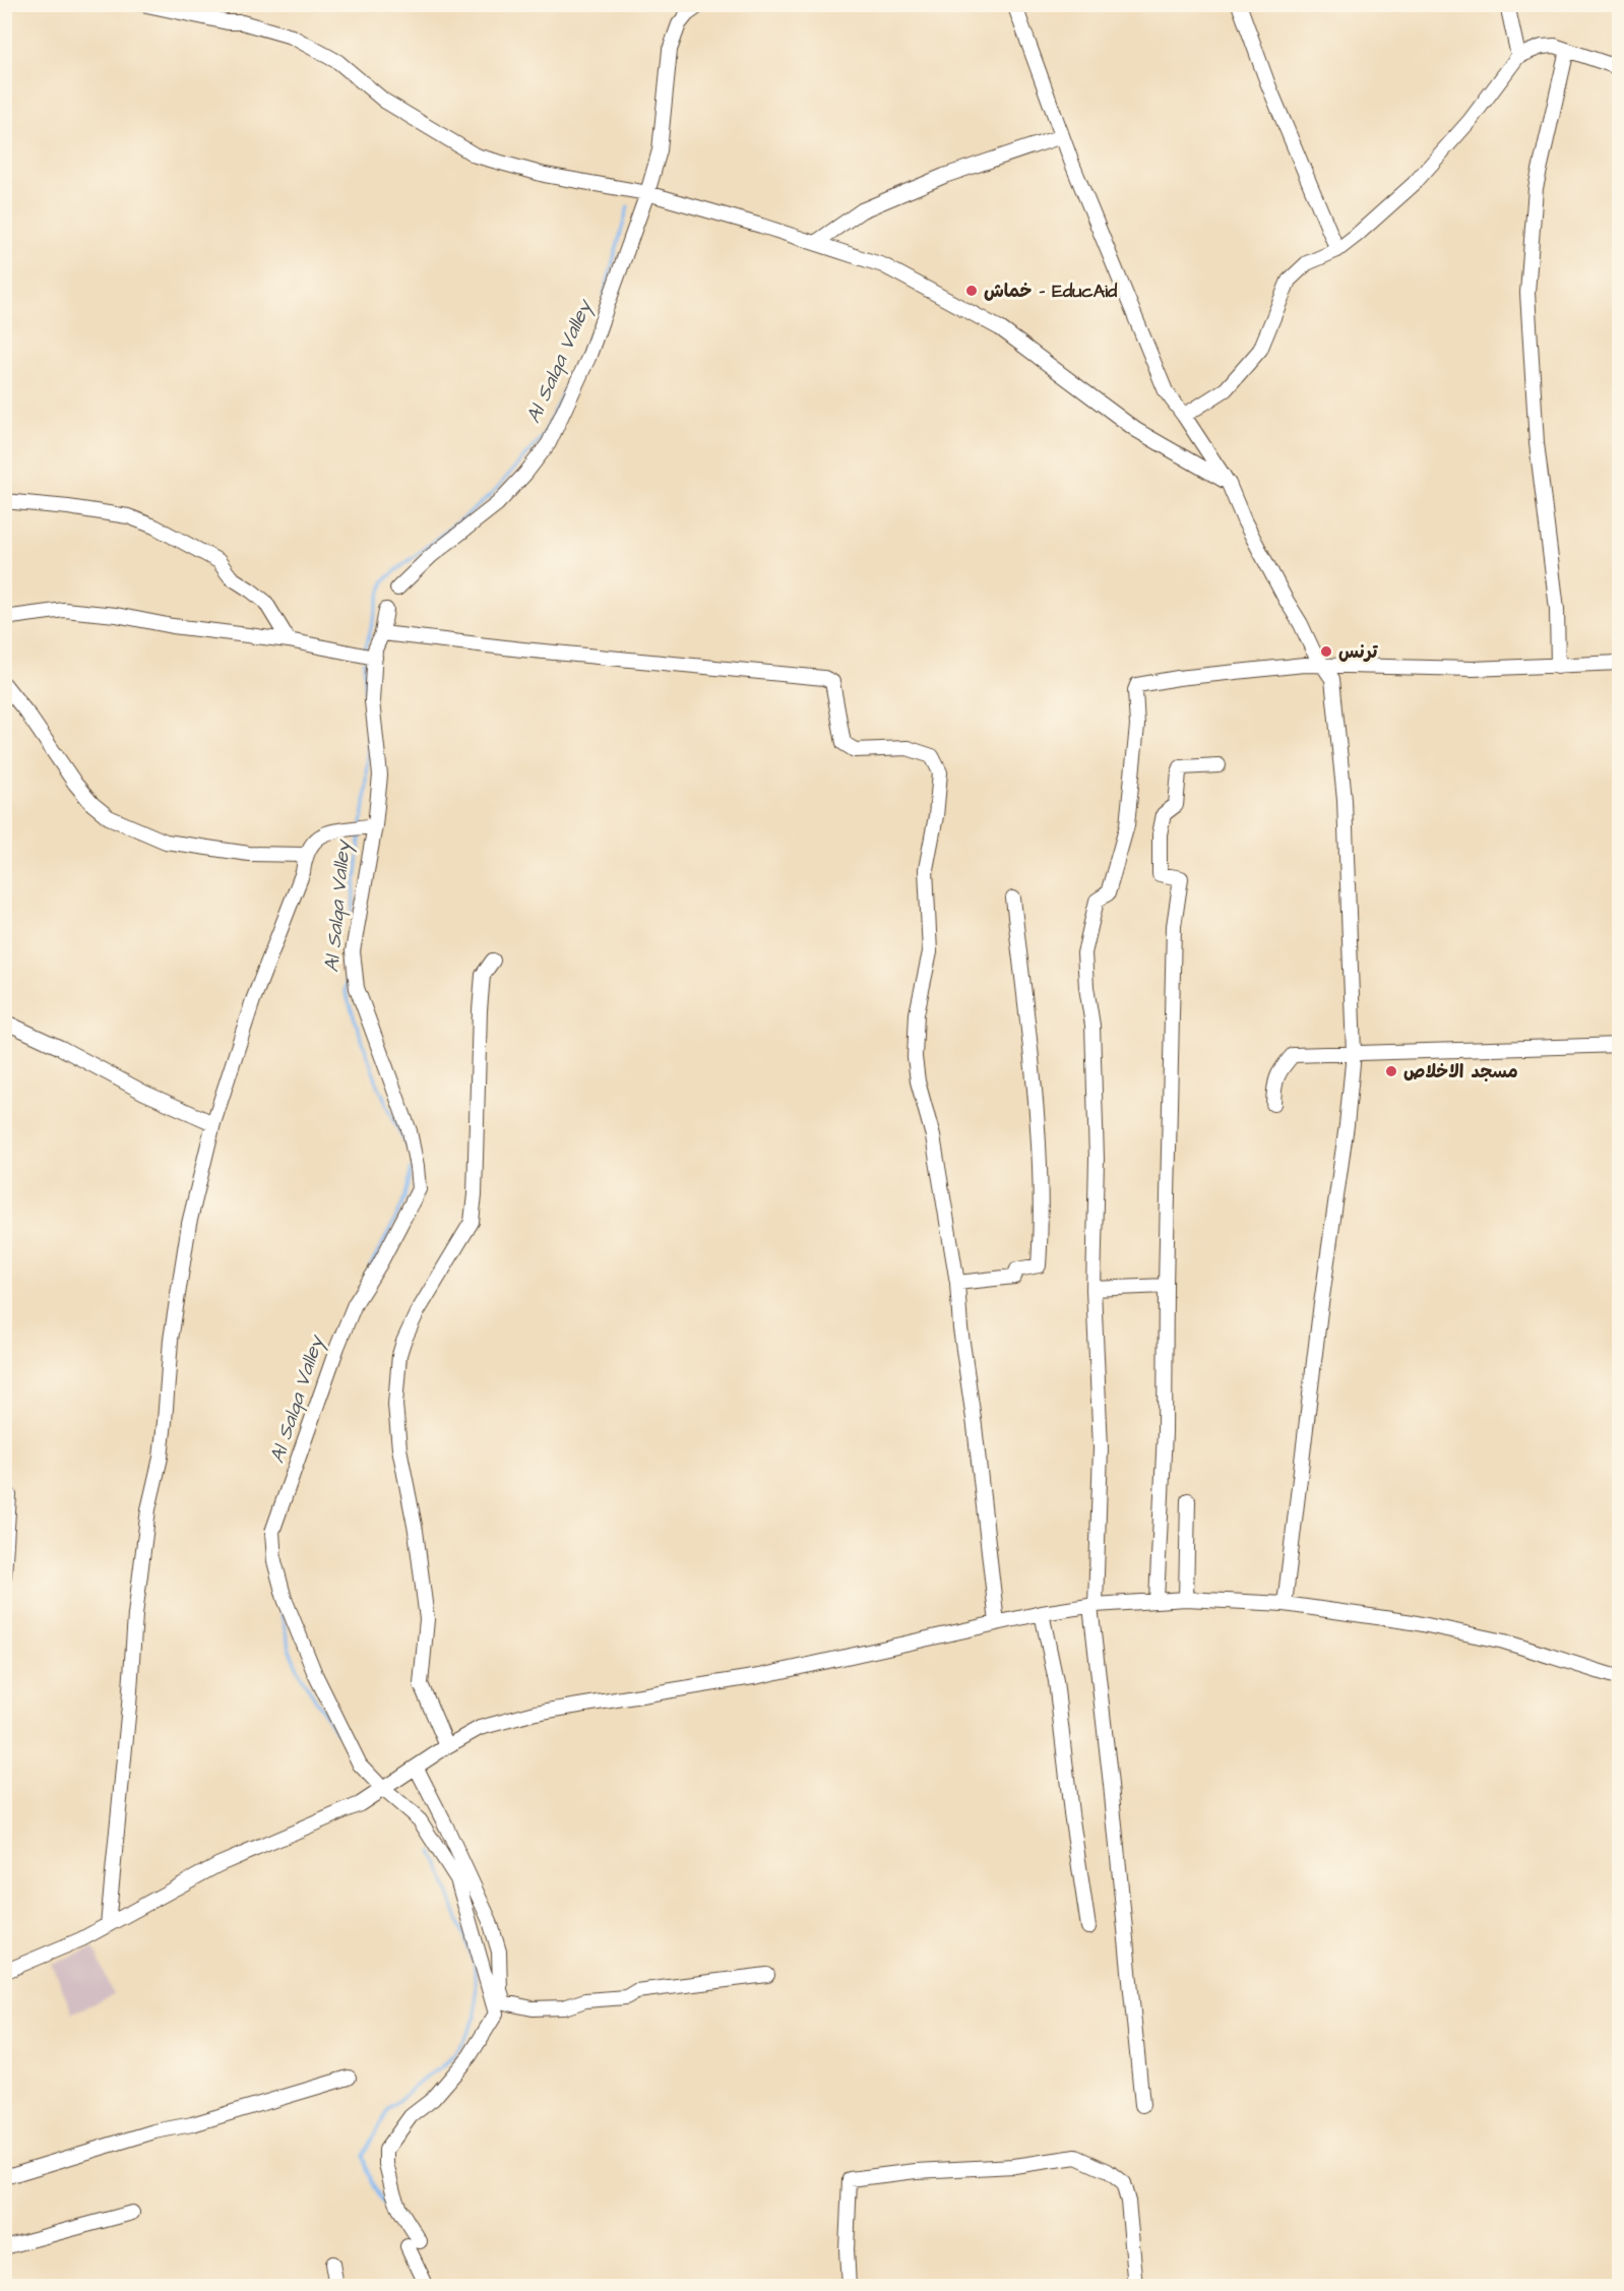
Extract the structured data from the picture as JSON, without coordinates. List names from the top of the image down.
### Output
{
  "water": ["Al Salqa Valley"],
  "places": ["خماش - EducAid", "ترنس", "مسجد الاخلاص"]
}
